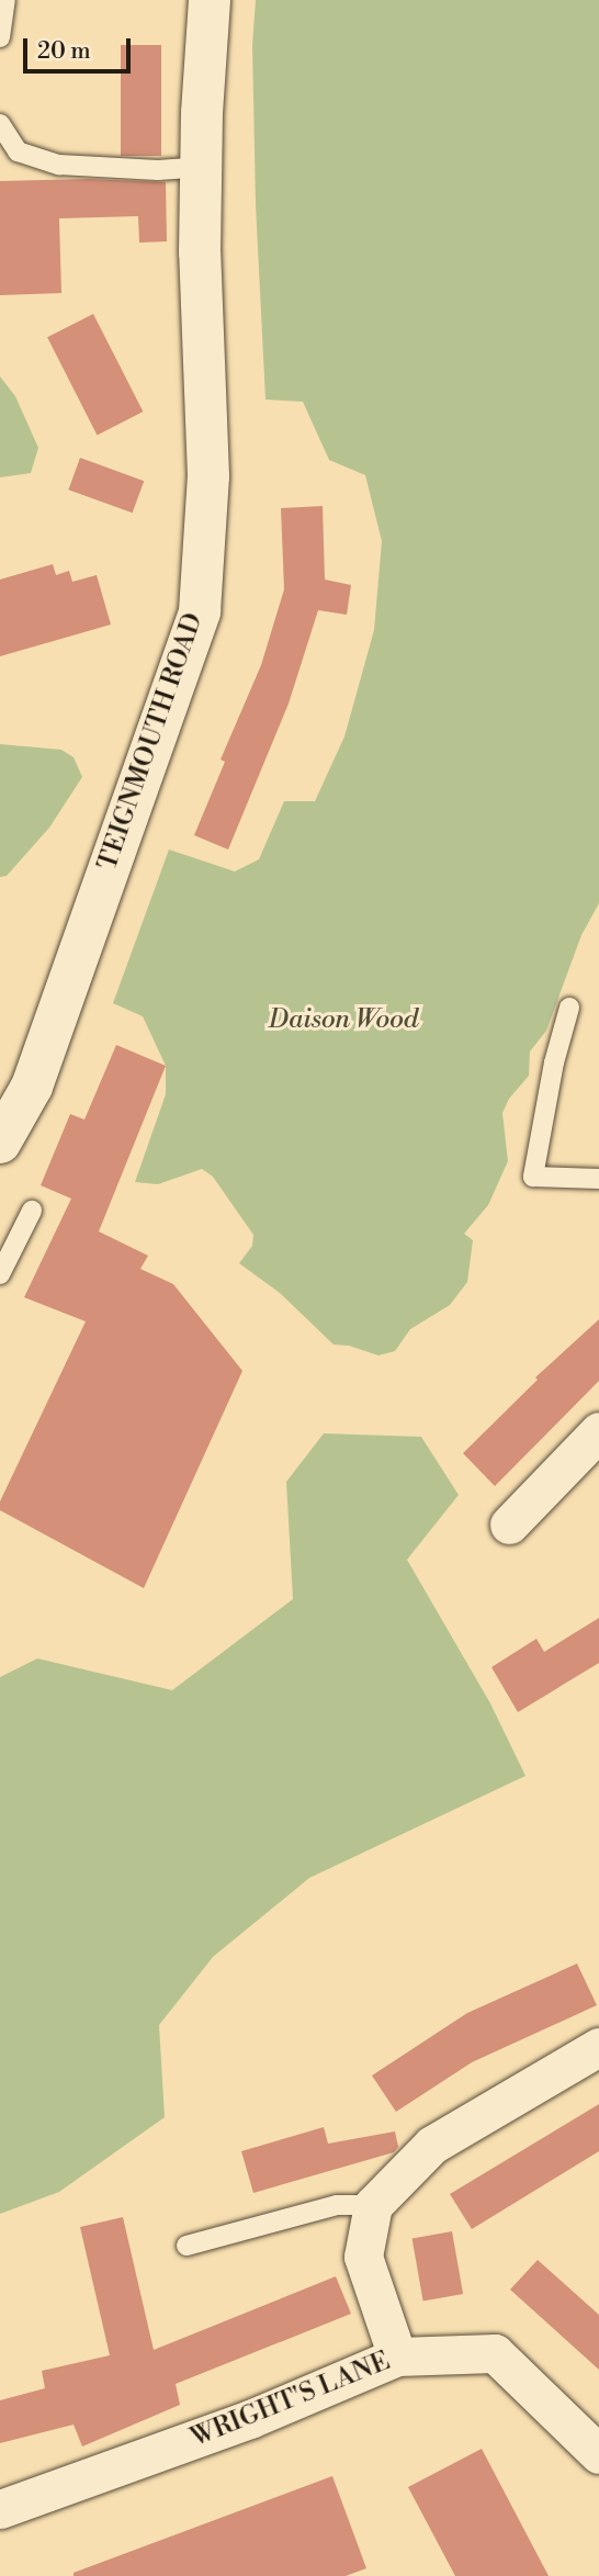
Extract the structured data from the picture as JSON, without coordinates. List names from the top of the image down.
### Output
{
  "streets": {
    "street": ["TEIGNMOUTH ROAD", "WRIGHT'S LANE"]
  },
  "parks": ["Daison Wood"],
  "scale_bar": "20 m"
}
